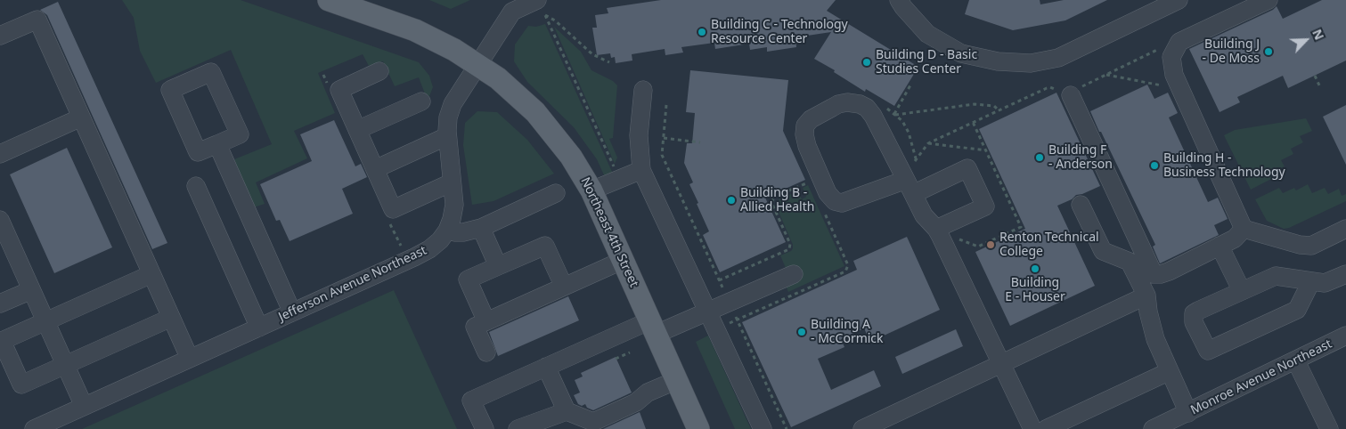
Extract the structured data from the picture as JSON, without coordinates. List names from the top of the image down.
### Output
{
  "streets": {
    "main road": ["Northeast 4th Street"],
    "street": ["Jefferson Avenue Northeast", "Monroe Avenue Northeast"]
  },
  "crossings": [
    ["Northeast 4th Street", "Jefferson Avenue Northeast"]
  ],
  "places": [
    "Building C - Technology Resource Center",
    "Building J - De Moss",
    "Building D - Basic Studies Center",
    "Building F - Anderson",
    "Building H - Business Technology",
    "Building B - Allied Health",
    "Renton Technical College",
    "Building E - Houser",
    "Building A - McCormick"
  ],
  "north": "top right"
}
